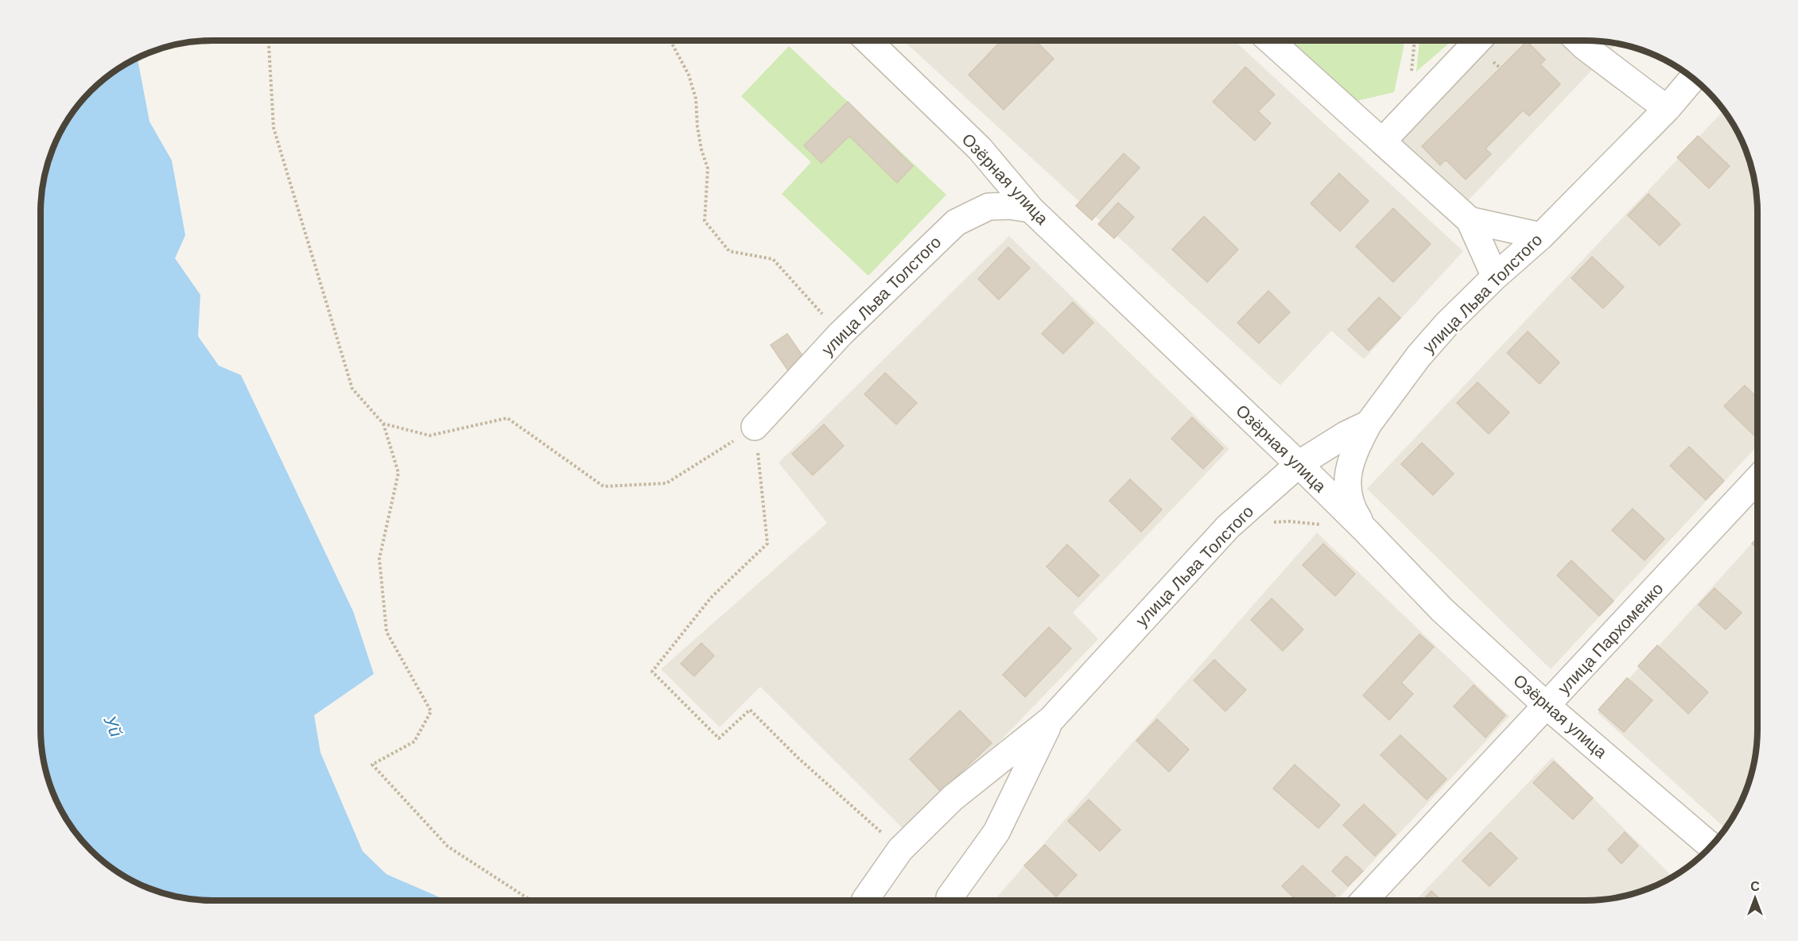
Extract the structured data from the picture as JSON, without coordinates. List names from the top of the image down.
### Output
{
  "streets": {
    "street": ["Озёрная улица", "улица Льва Толстого", "улица Пархоменко"]
  },
  "crossings": [
    ["Озёрная улица", "улица Льва Толстого"],
    ["Озёрная улица", "улица Пархоменко"]
  ],
  "water": ["Уй"],
  "north": "top"
}
